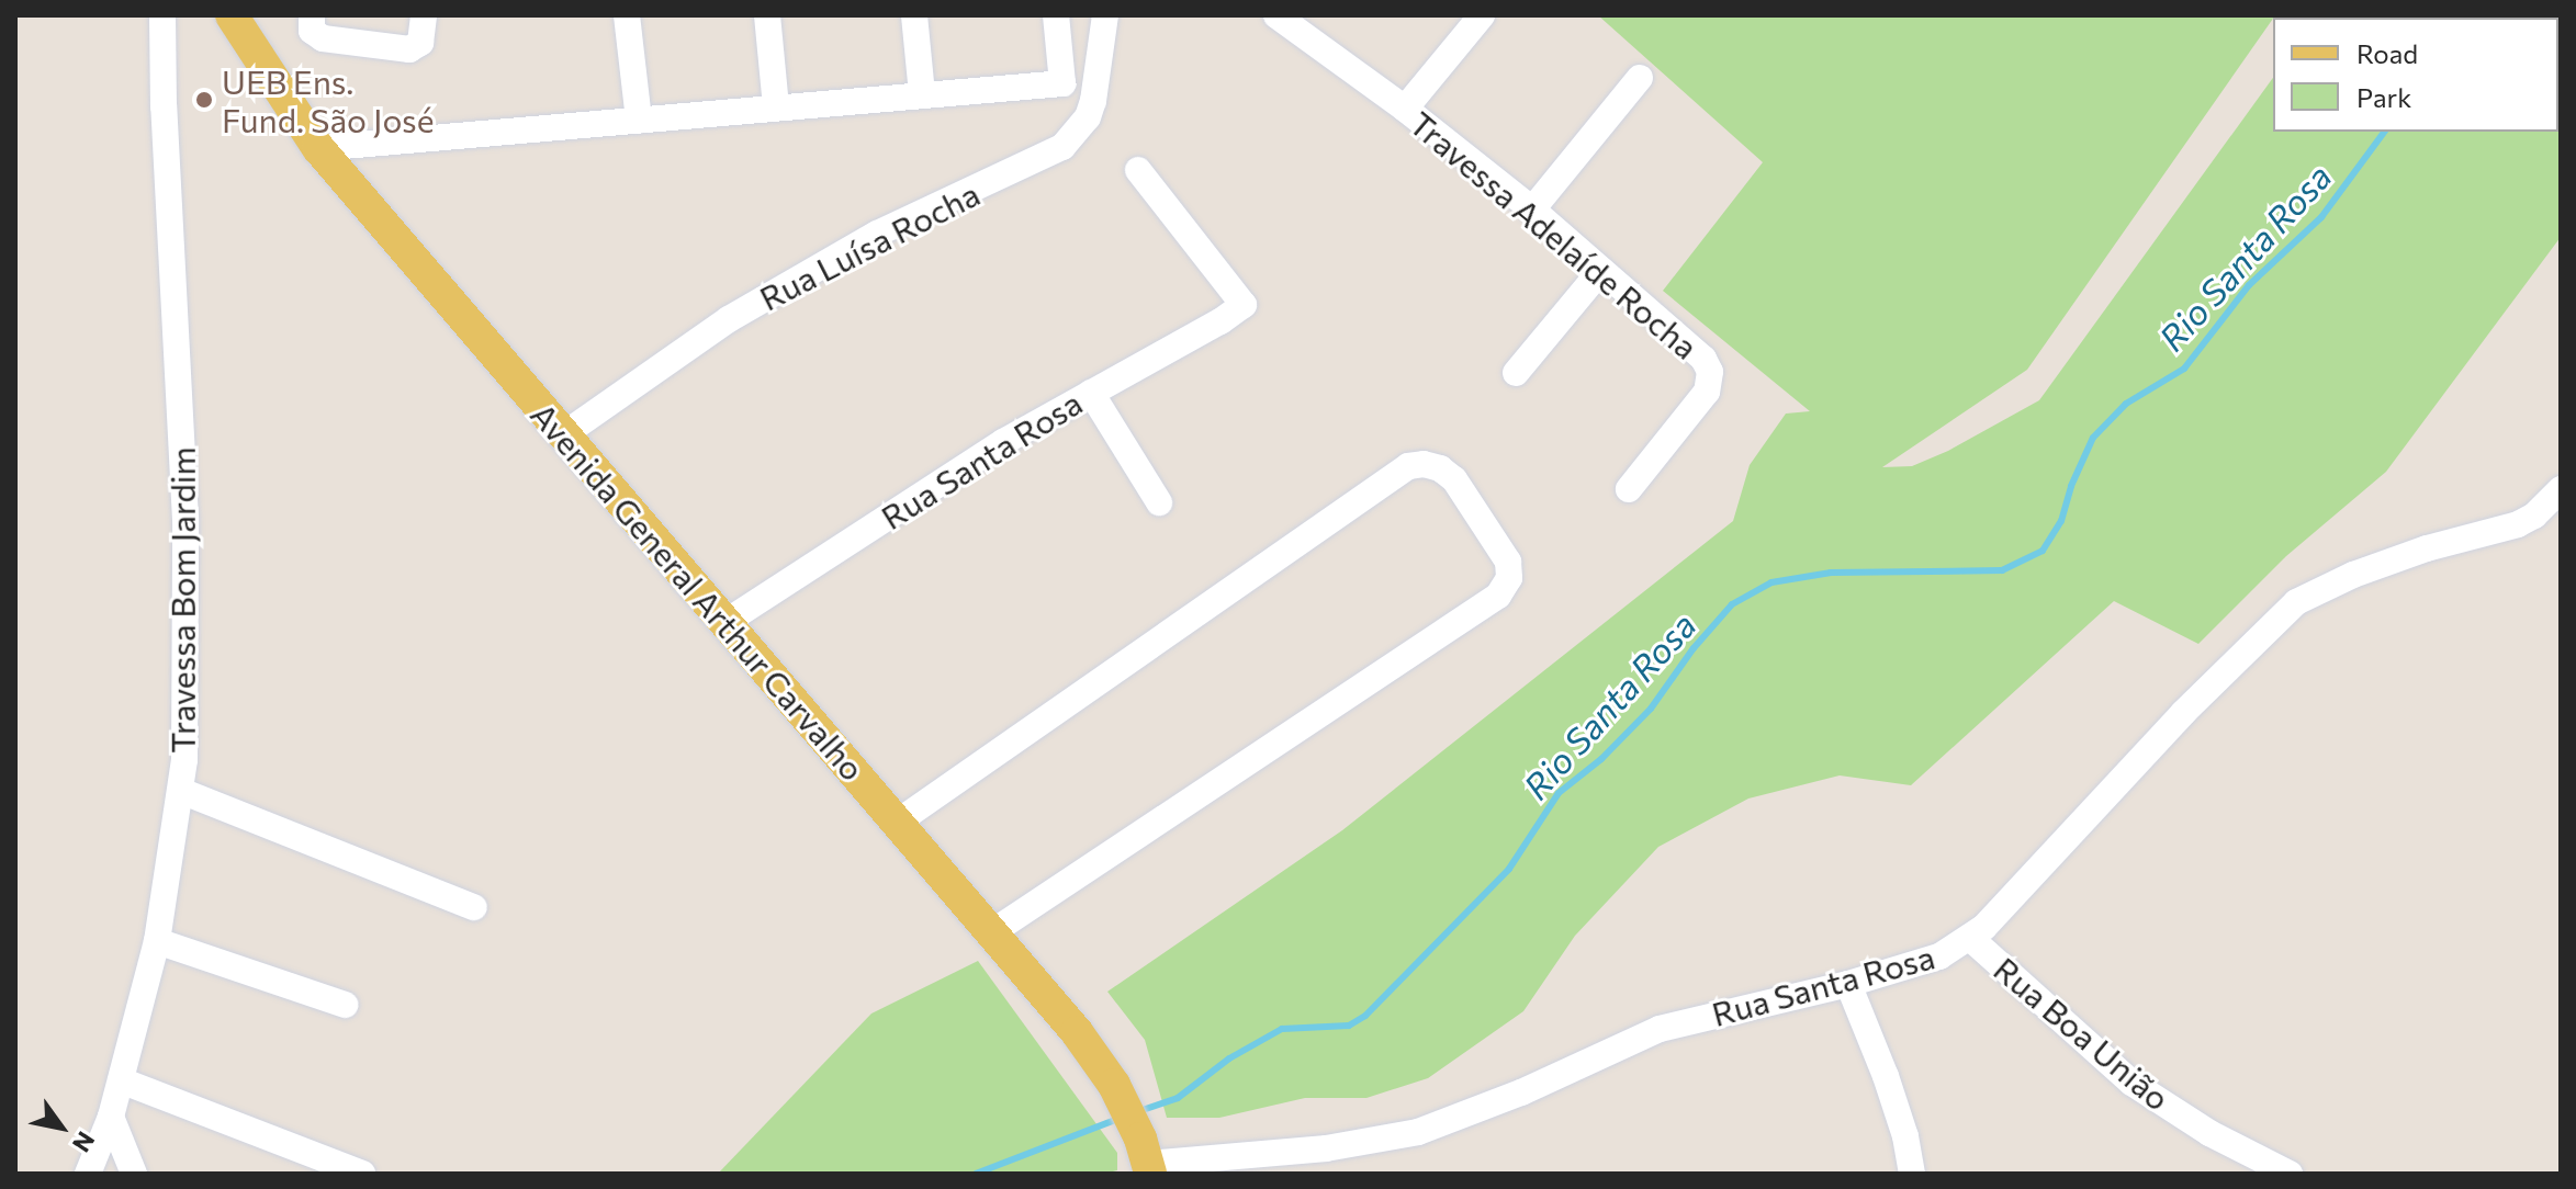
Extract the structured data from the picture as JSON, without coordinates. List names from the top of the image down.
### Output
{
  "streets": {
    "main road": ["Avenida General Arthur Carvalho"],
    "street": [
      "Travessa Adelaíde Rocha",
      "Rua Luísa Rocha",
      "Rua Santa Rosa",
      "Travessa Bom Jardim",
      "Rua Boa União"
    ]
  },
  "crossings": [
    ["Rua Luísa Rocha", "Avenida General Arthur Carvalho"],
    ["Rua Santa Rosa", "Avenida General Arthur Carvalho"],
    ["Rua Santa Rosa", "Rua Boa União"]
  ],
  "water": ["Rio Santa Rosa"],
  "places": ["UEB Ens. Fund. São José"],
  "legend": ["Road", "Park"],
  "north": "bottom right"
}
